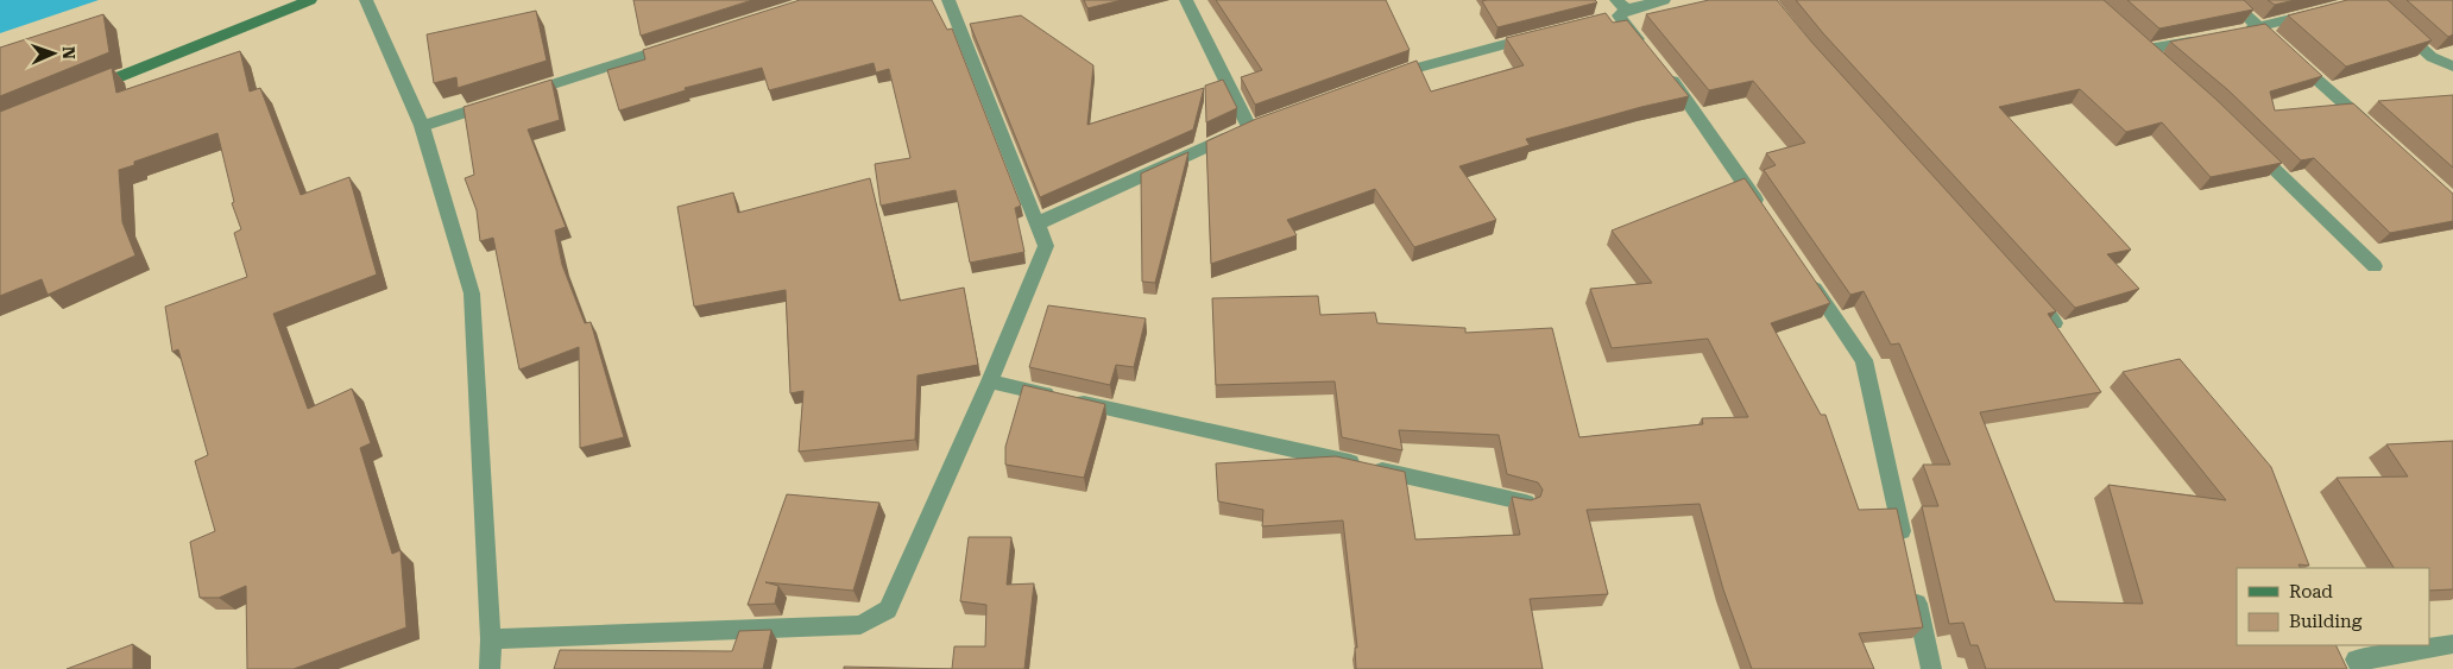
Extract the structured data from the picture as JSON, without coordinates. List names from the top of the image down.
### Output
{
  "legend": ["Road", "Building"],
  "north": "right"
}
